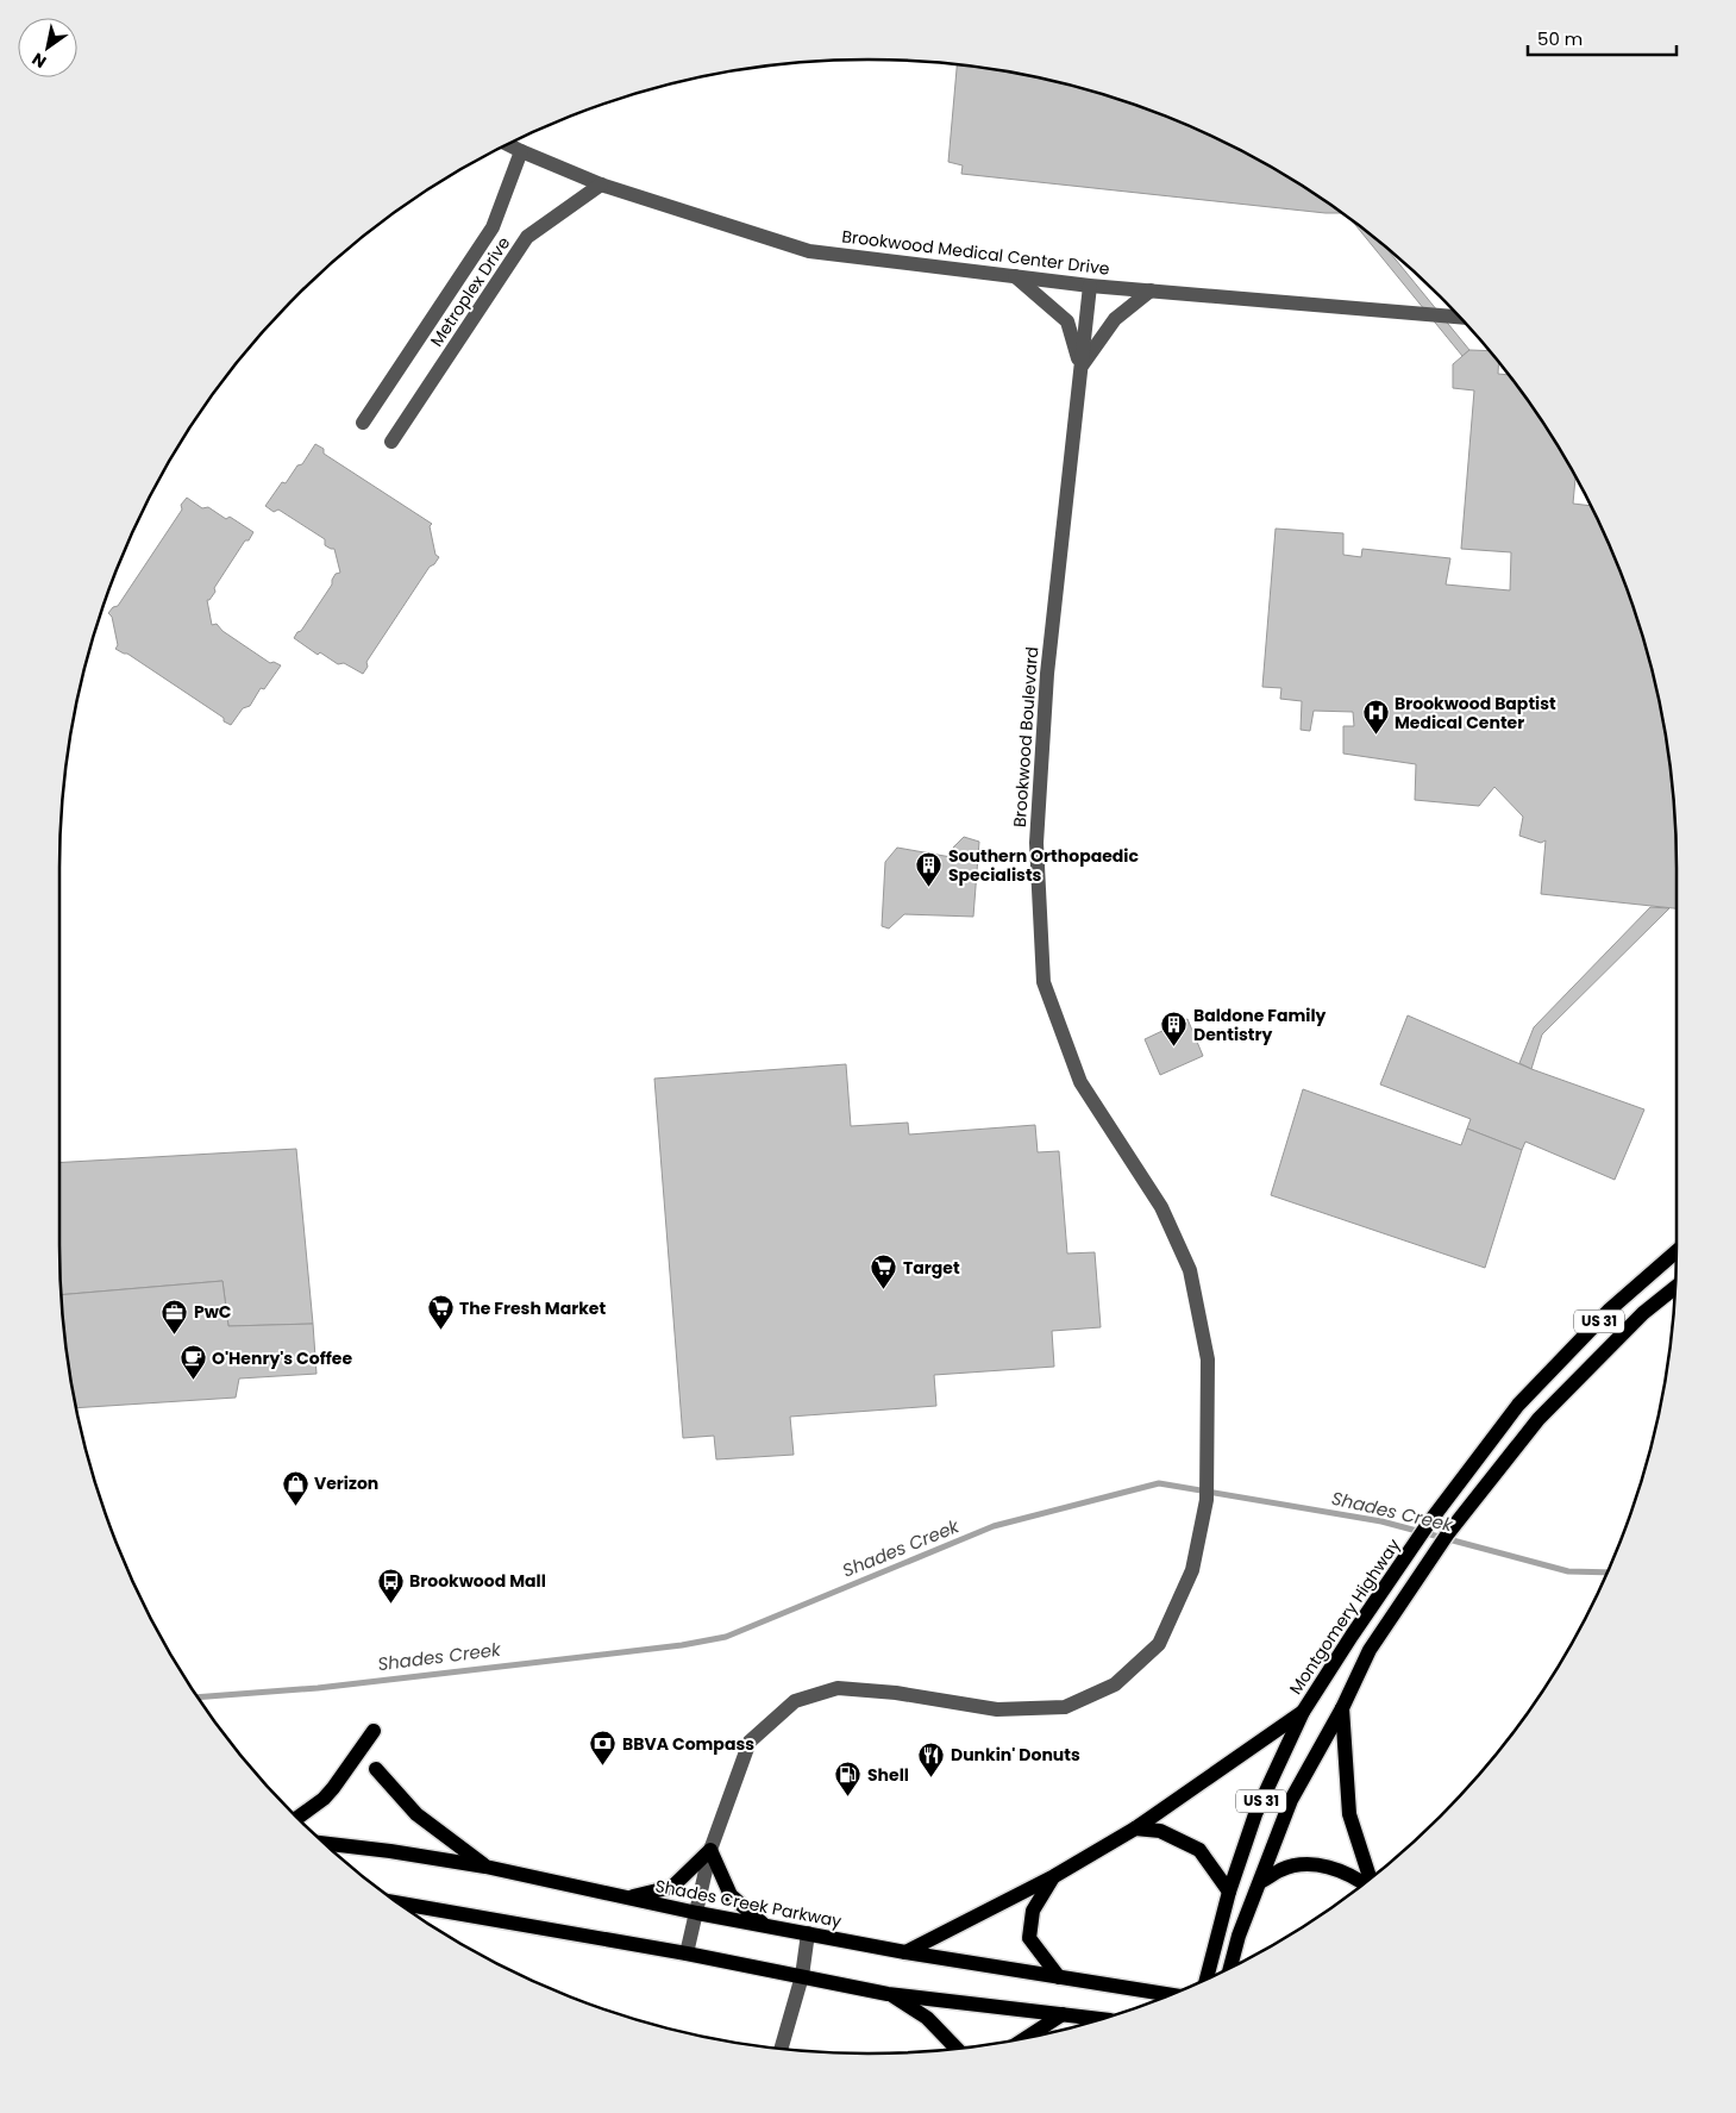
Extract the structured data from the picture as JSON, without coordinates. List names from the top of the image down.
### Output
{
  "streets": {
    "main road": ["US 31", "Montgomery Highway", "Shades Creek Parkway"],
    "street": ["Brookwood Medical Center Drive", "Metroplex Drive", "Brookwood Boulevard"]
  },
  "crossings": [
    ["Brookwood Medical Center Drive", "Metroplex Drive"],
    ["Brookwood Medical Center Drive", "Brookwood Boulevard"],
    ["Brookwood Boulevard", "Shades Creek Parkway"]
  ],
  "water": ["Shades Creek"],
  "places": {
    "hospital": ["Brookwood Baptist Medical Center"],
    "building": ["Southern Orthopaedic Specialists", "Baldone Family Dentistry"],
    "supermarket": ["Target", "The Fresh Market"],
    "office": ["PwC"],
    "cafe": ["O'Henry's Coffee"],
    "shop": ["Verizon"],
    "bus stop": ["Brookwood Mall"],
    "bank": ["BBVA Compass"],
    "restaurant": ["Dunkin' Donuts"],
    "fuel station": ["Shell"]
  },
  "scale_bar": "50 m",
  "north": "bottom left"
}
